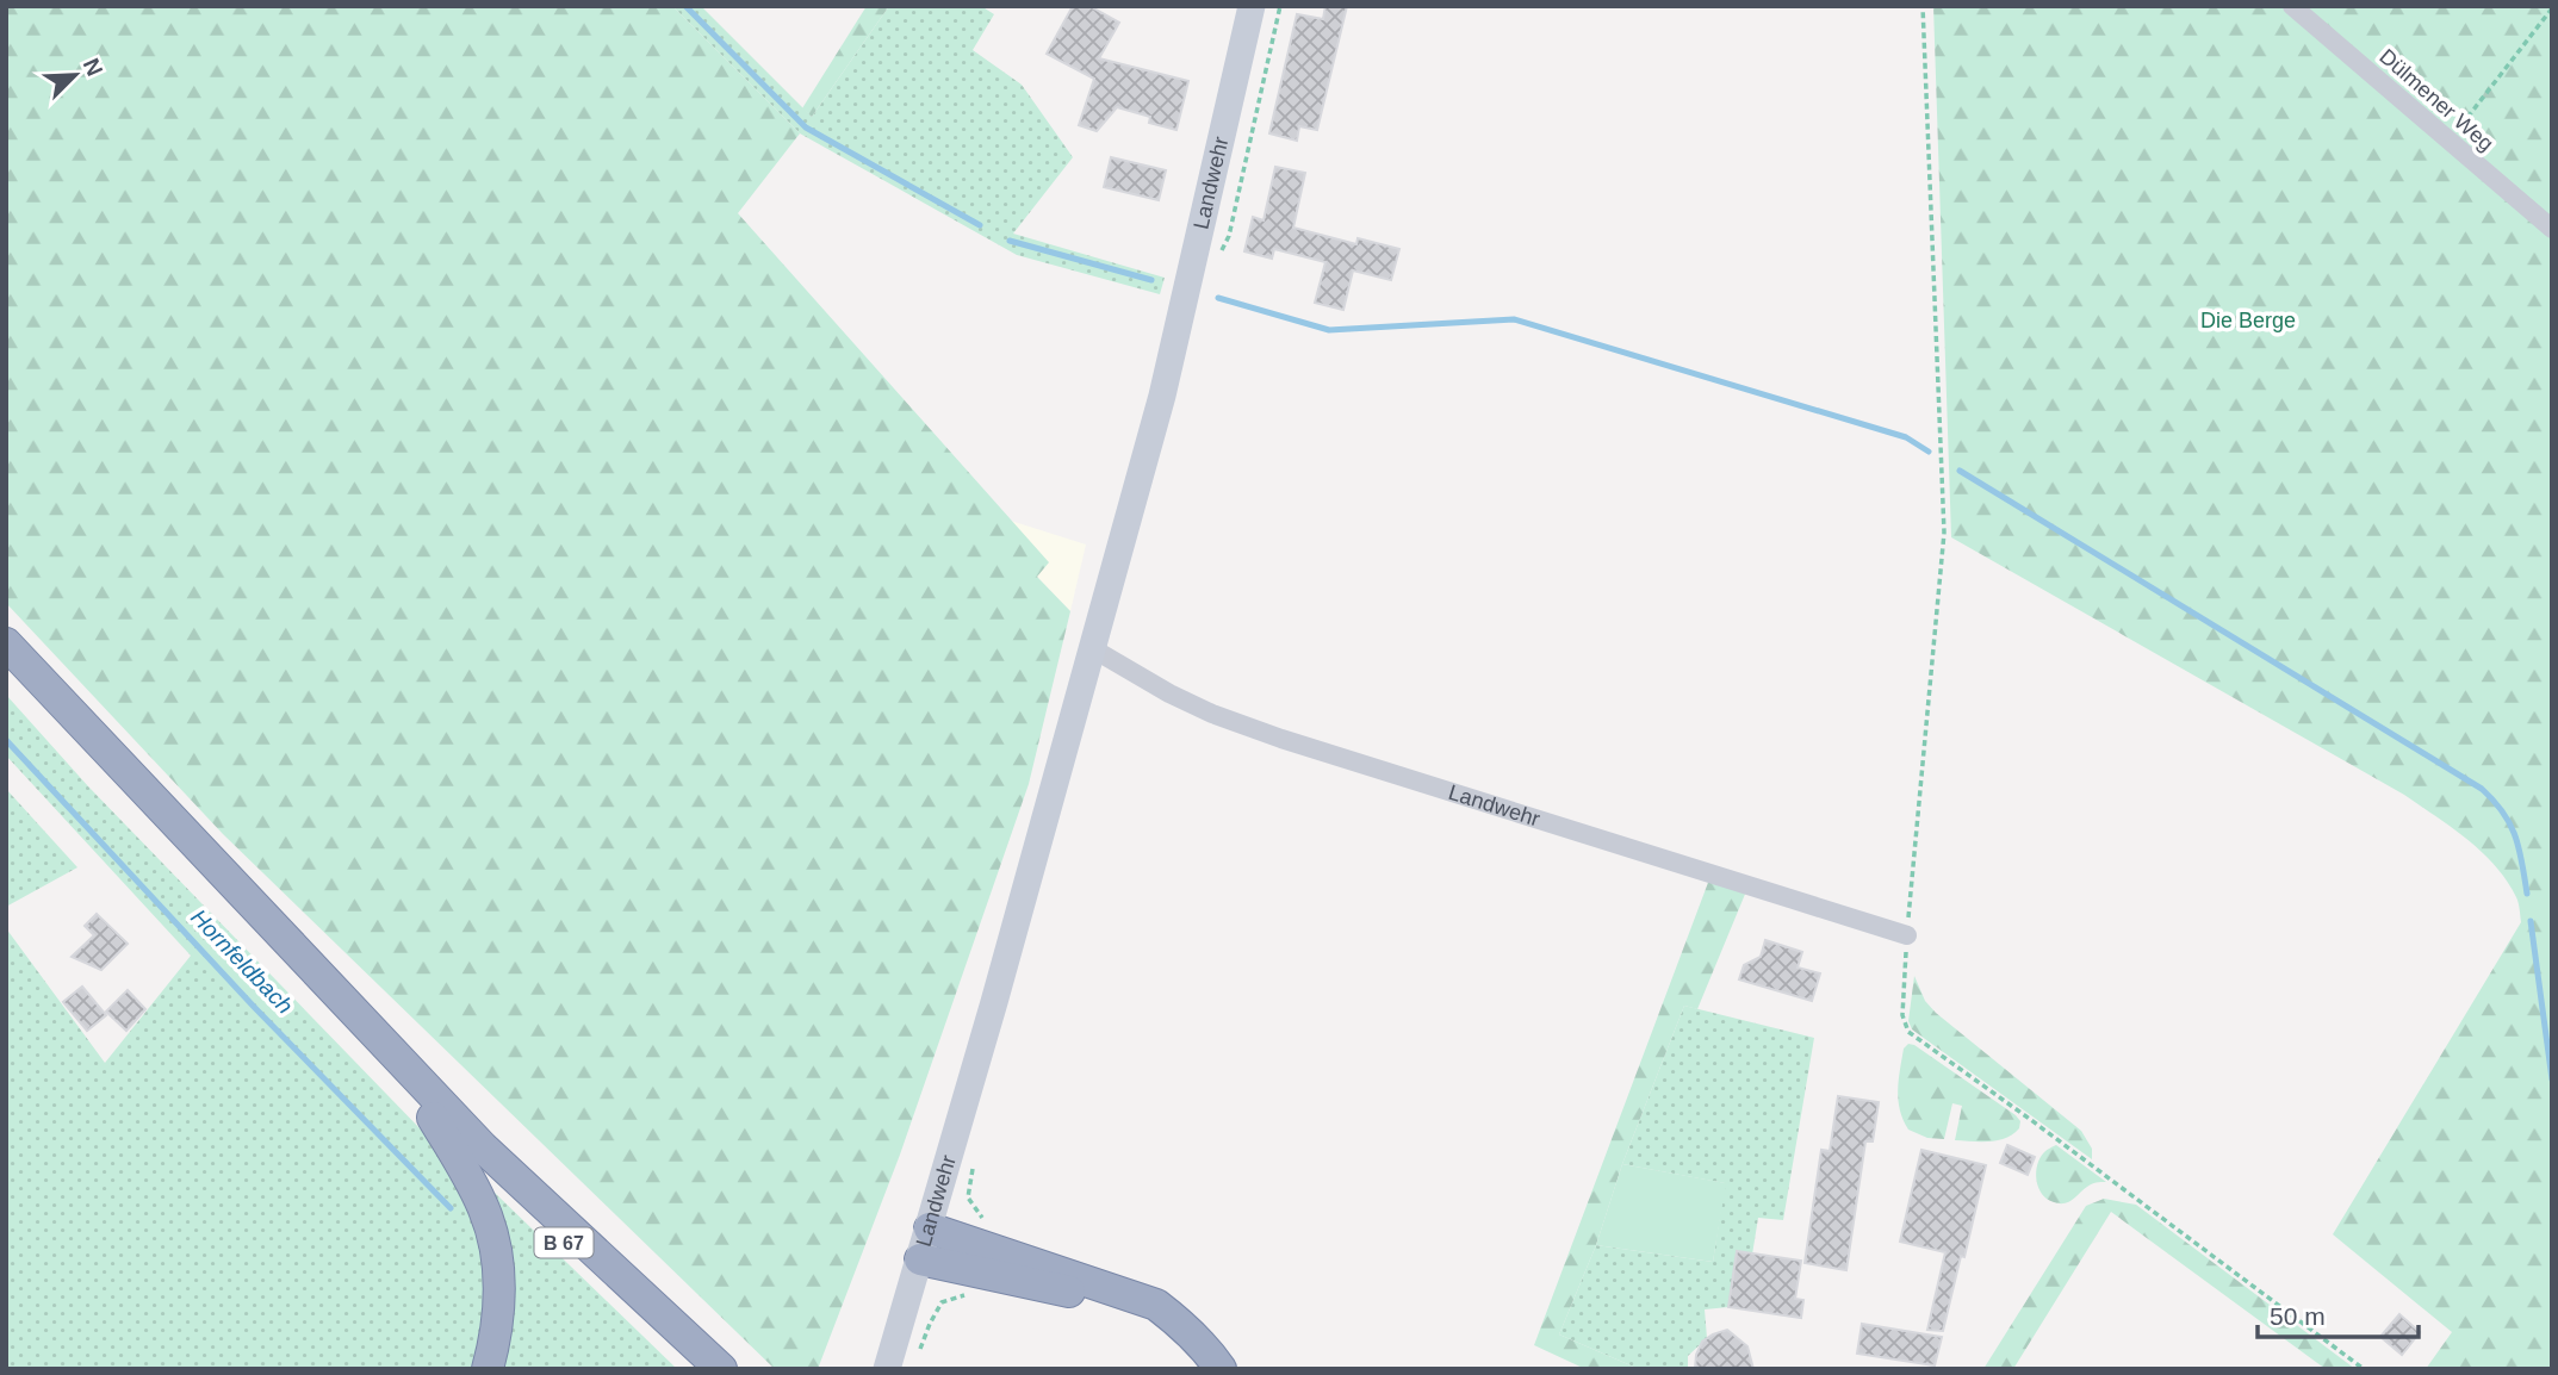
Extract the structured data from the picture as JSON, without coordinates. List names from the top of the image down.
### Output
{
  "streets": {
    "highway": ["B 67"],
    "main road": ["Landwehr"],
    "street": ["Dülmener Weg"]
  },
  "water": ["Hornfeldbach"],
  "parks": ["Die Berge"],
  "scale_bar": "50 m",
  "north": "top right"
}
